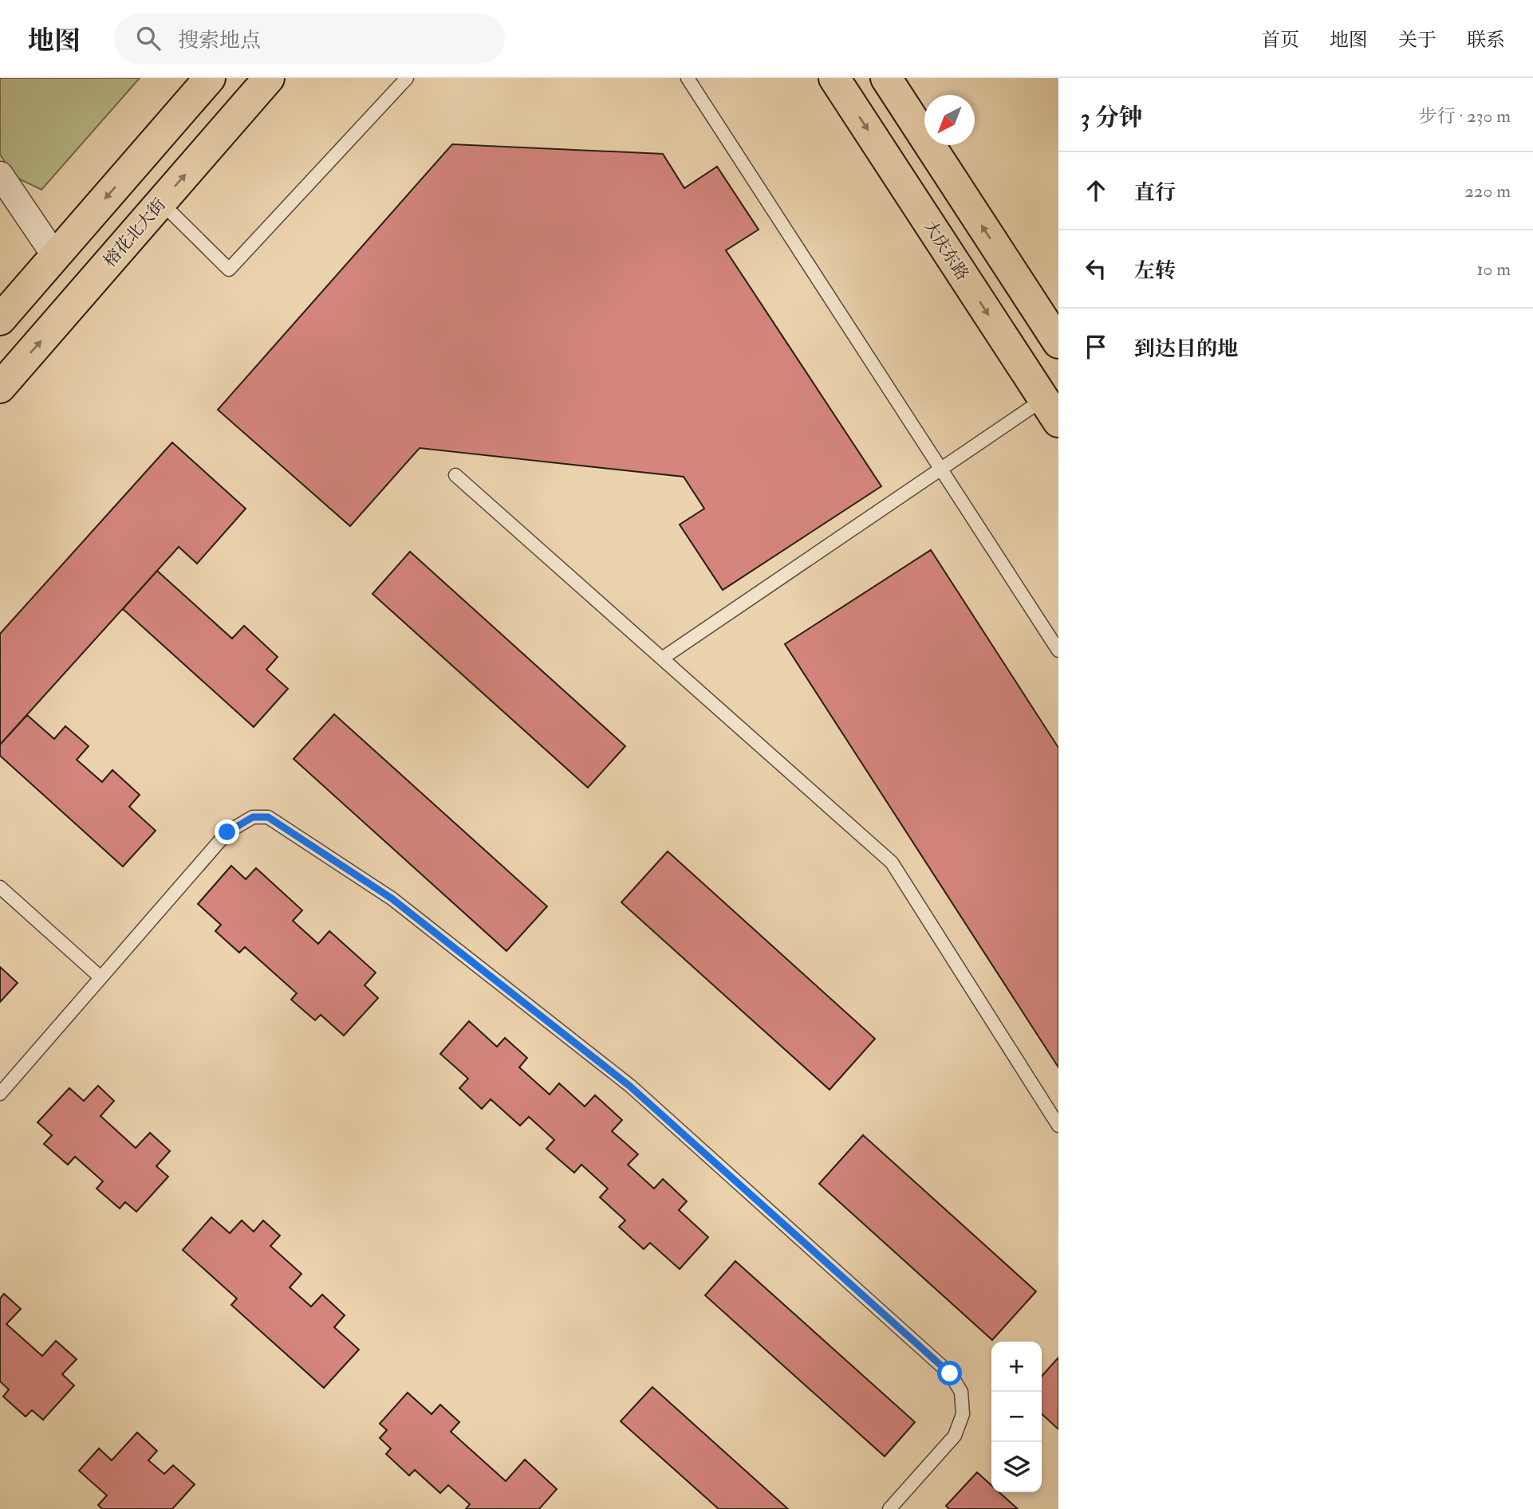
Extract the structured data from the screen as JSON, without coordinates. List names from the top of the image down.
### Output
{
  "streets": {
    "main road": ["榕花北大街", "大庆东路"]
  },
  "north": "bottom left",
  "page": {
    "header": "地图",
    "search": "搜索地点",
    "nav": [
      "首页",
      "地图",
      "关于",
      "联系"
    ],
    "heading": ["3 分钟", "步行 · 230 m"],
    "list": [
      ["直行", "220 m"],
      ["左转", "10 m"],
      "到达目的地"
    ],
    "map_buttons": ["+", "−"]
  }
}
